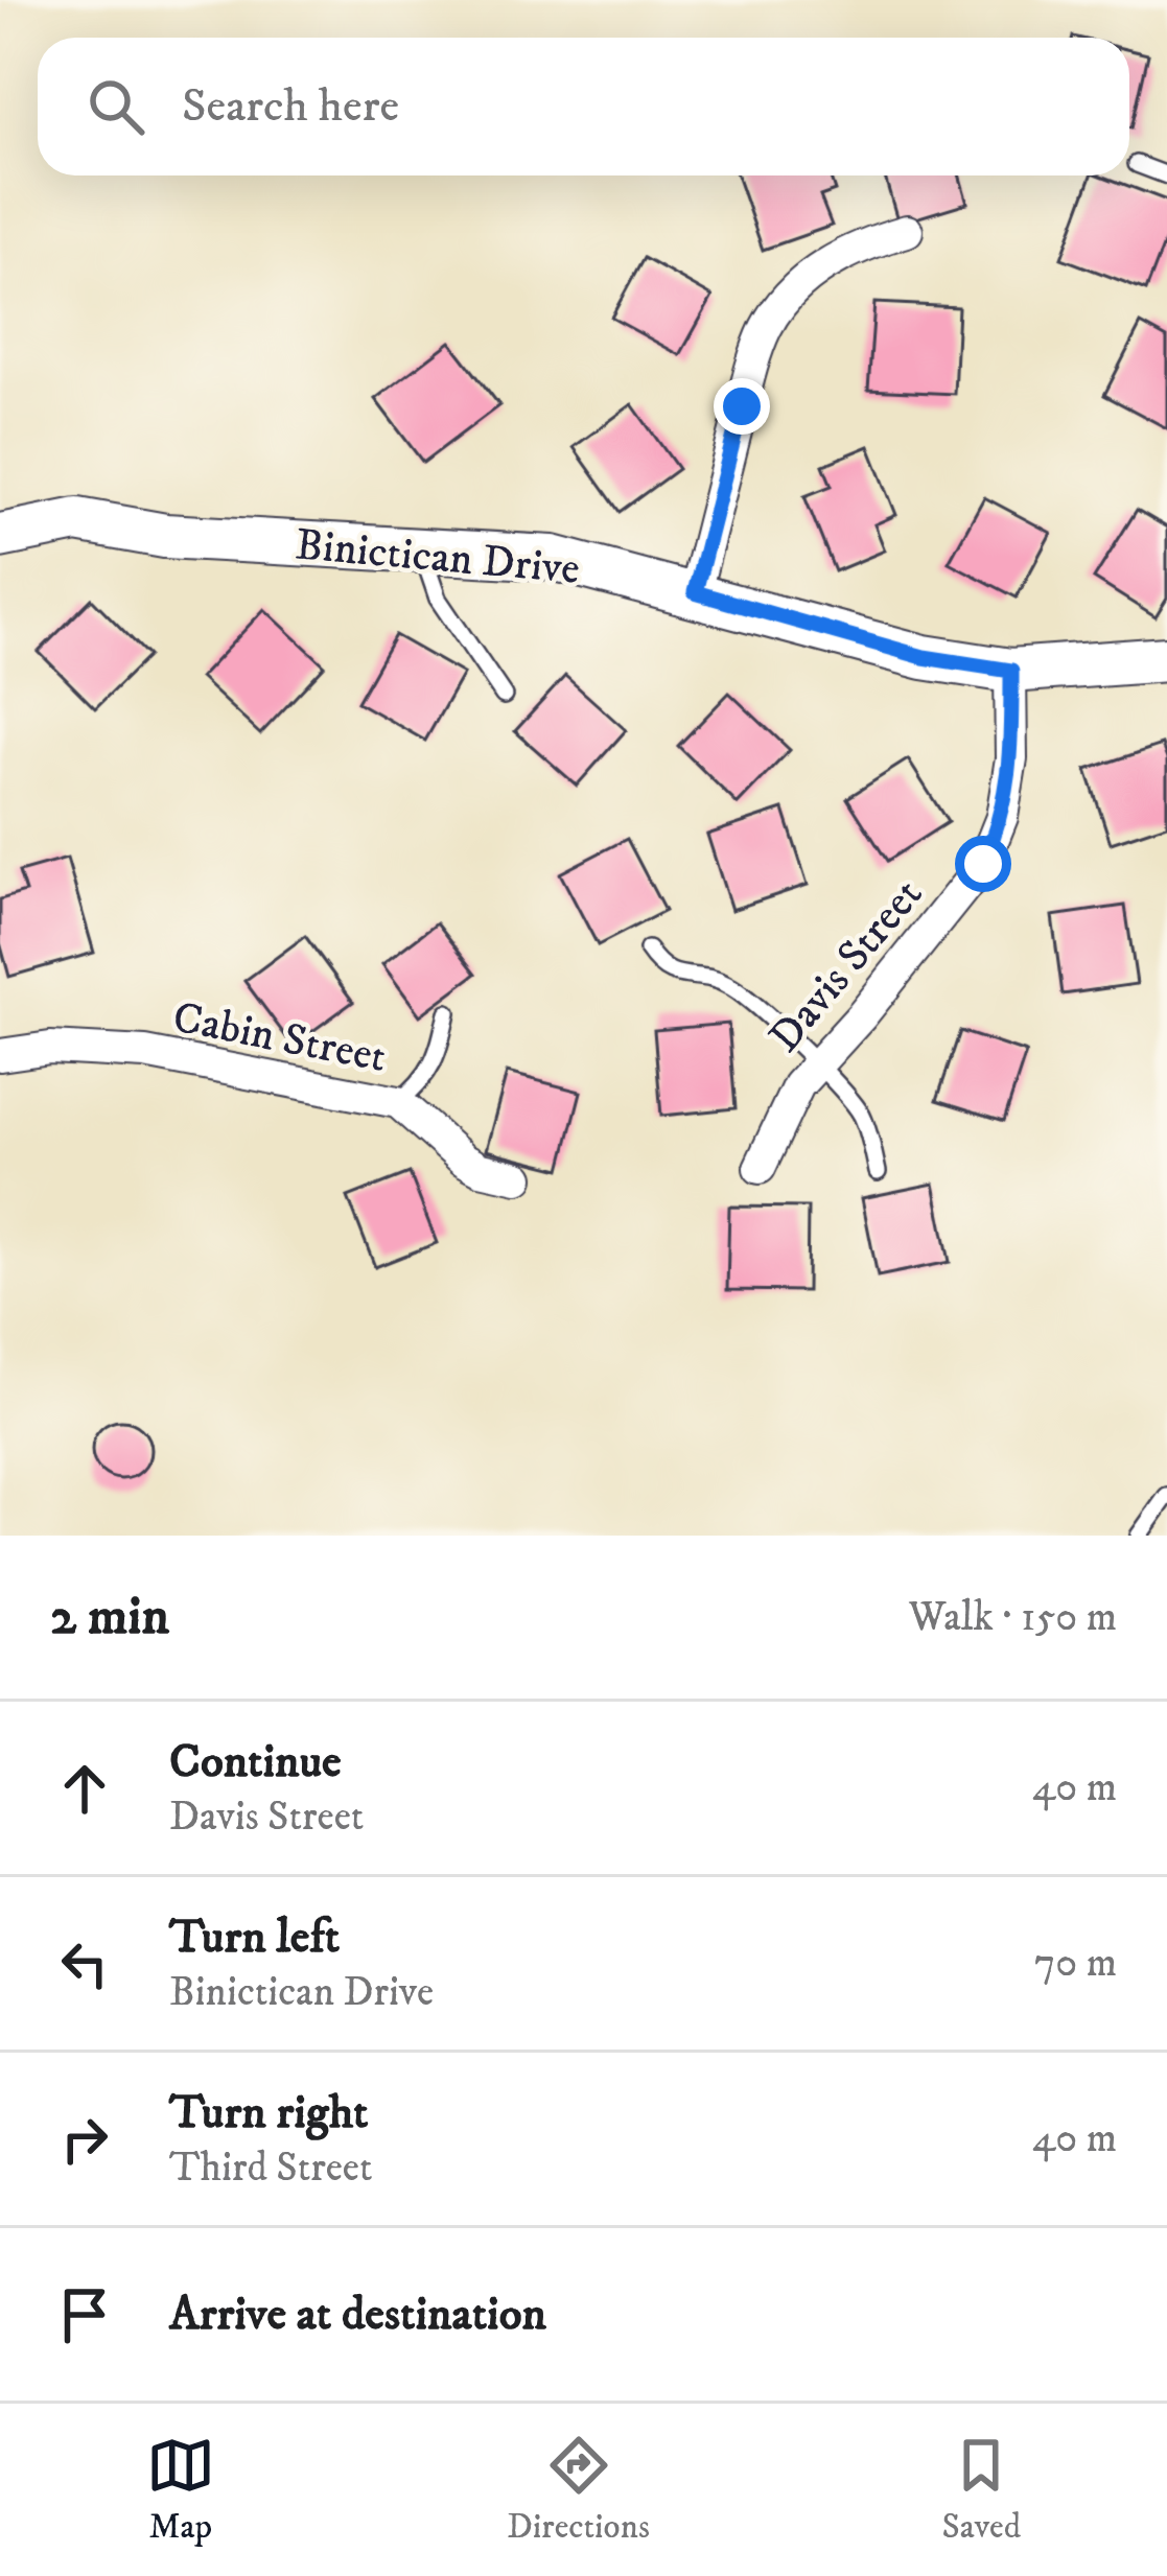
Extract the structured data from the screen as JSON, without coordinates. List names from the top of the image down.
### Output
{
  "streets": {
    "street": ["Binictican Drive", "Davis Street", "Cabin Street"]
  },
  "crossings": [
    ["Binictican Drive", "Davis Street"]
  ],
  "page": {
    "search": "Search here",
    "heading": ["2 min", "Walk · 150 m"],
    "list": [
      ["Continue", "Davis Street", "40 m"],
      ["Turn left", "Binictican Drive", "70 m"],
      ["Turn right", "Third Street", "40 m"],
      "Arrive at destination"
    ],
    "nav": ["Map", "Directions", "Saved"]
  }
}
